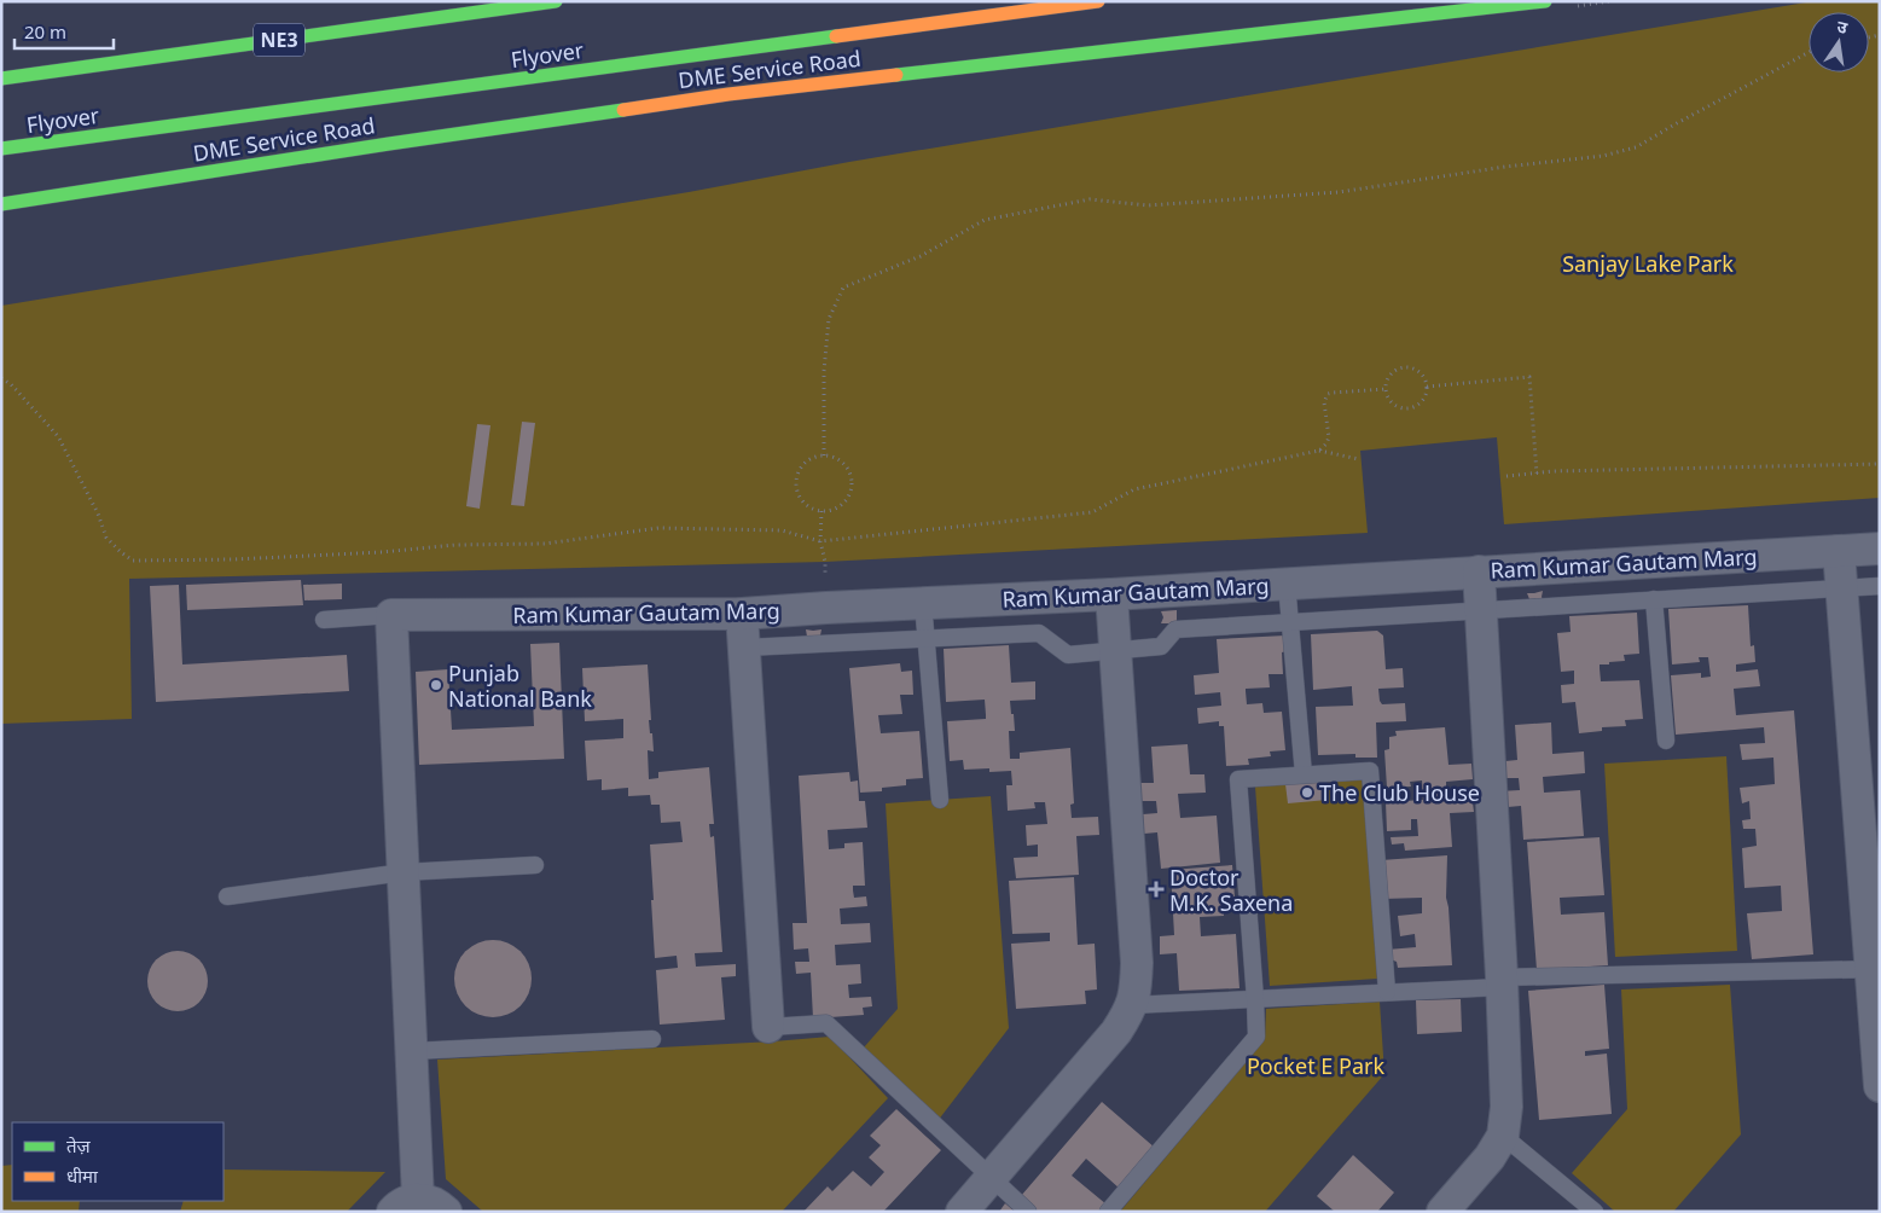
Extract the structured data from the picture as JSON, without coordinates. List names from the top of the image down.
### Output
{
  "streets": {
    "main road": ["NE3", "Flyover", "DME Service Road"],
    "street": ["Ram Kumar Gautam Marg"]
  },
  "parks": ["Sanjay Lake Park", "Pocket E Park"],
  "places": {
    "other": ["Punjab National Bank", "The Club House"],
    "health": ["Doctor M.K. Saxena"]
  },
  "legend": ["तेज़", "धीमा"],
  "scale_bar": "20 m",
  "north": "top"
}
